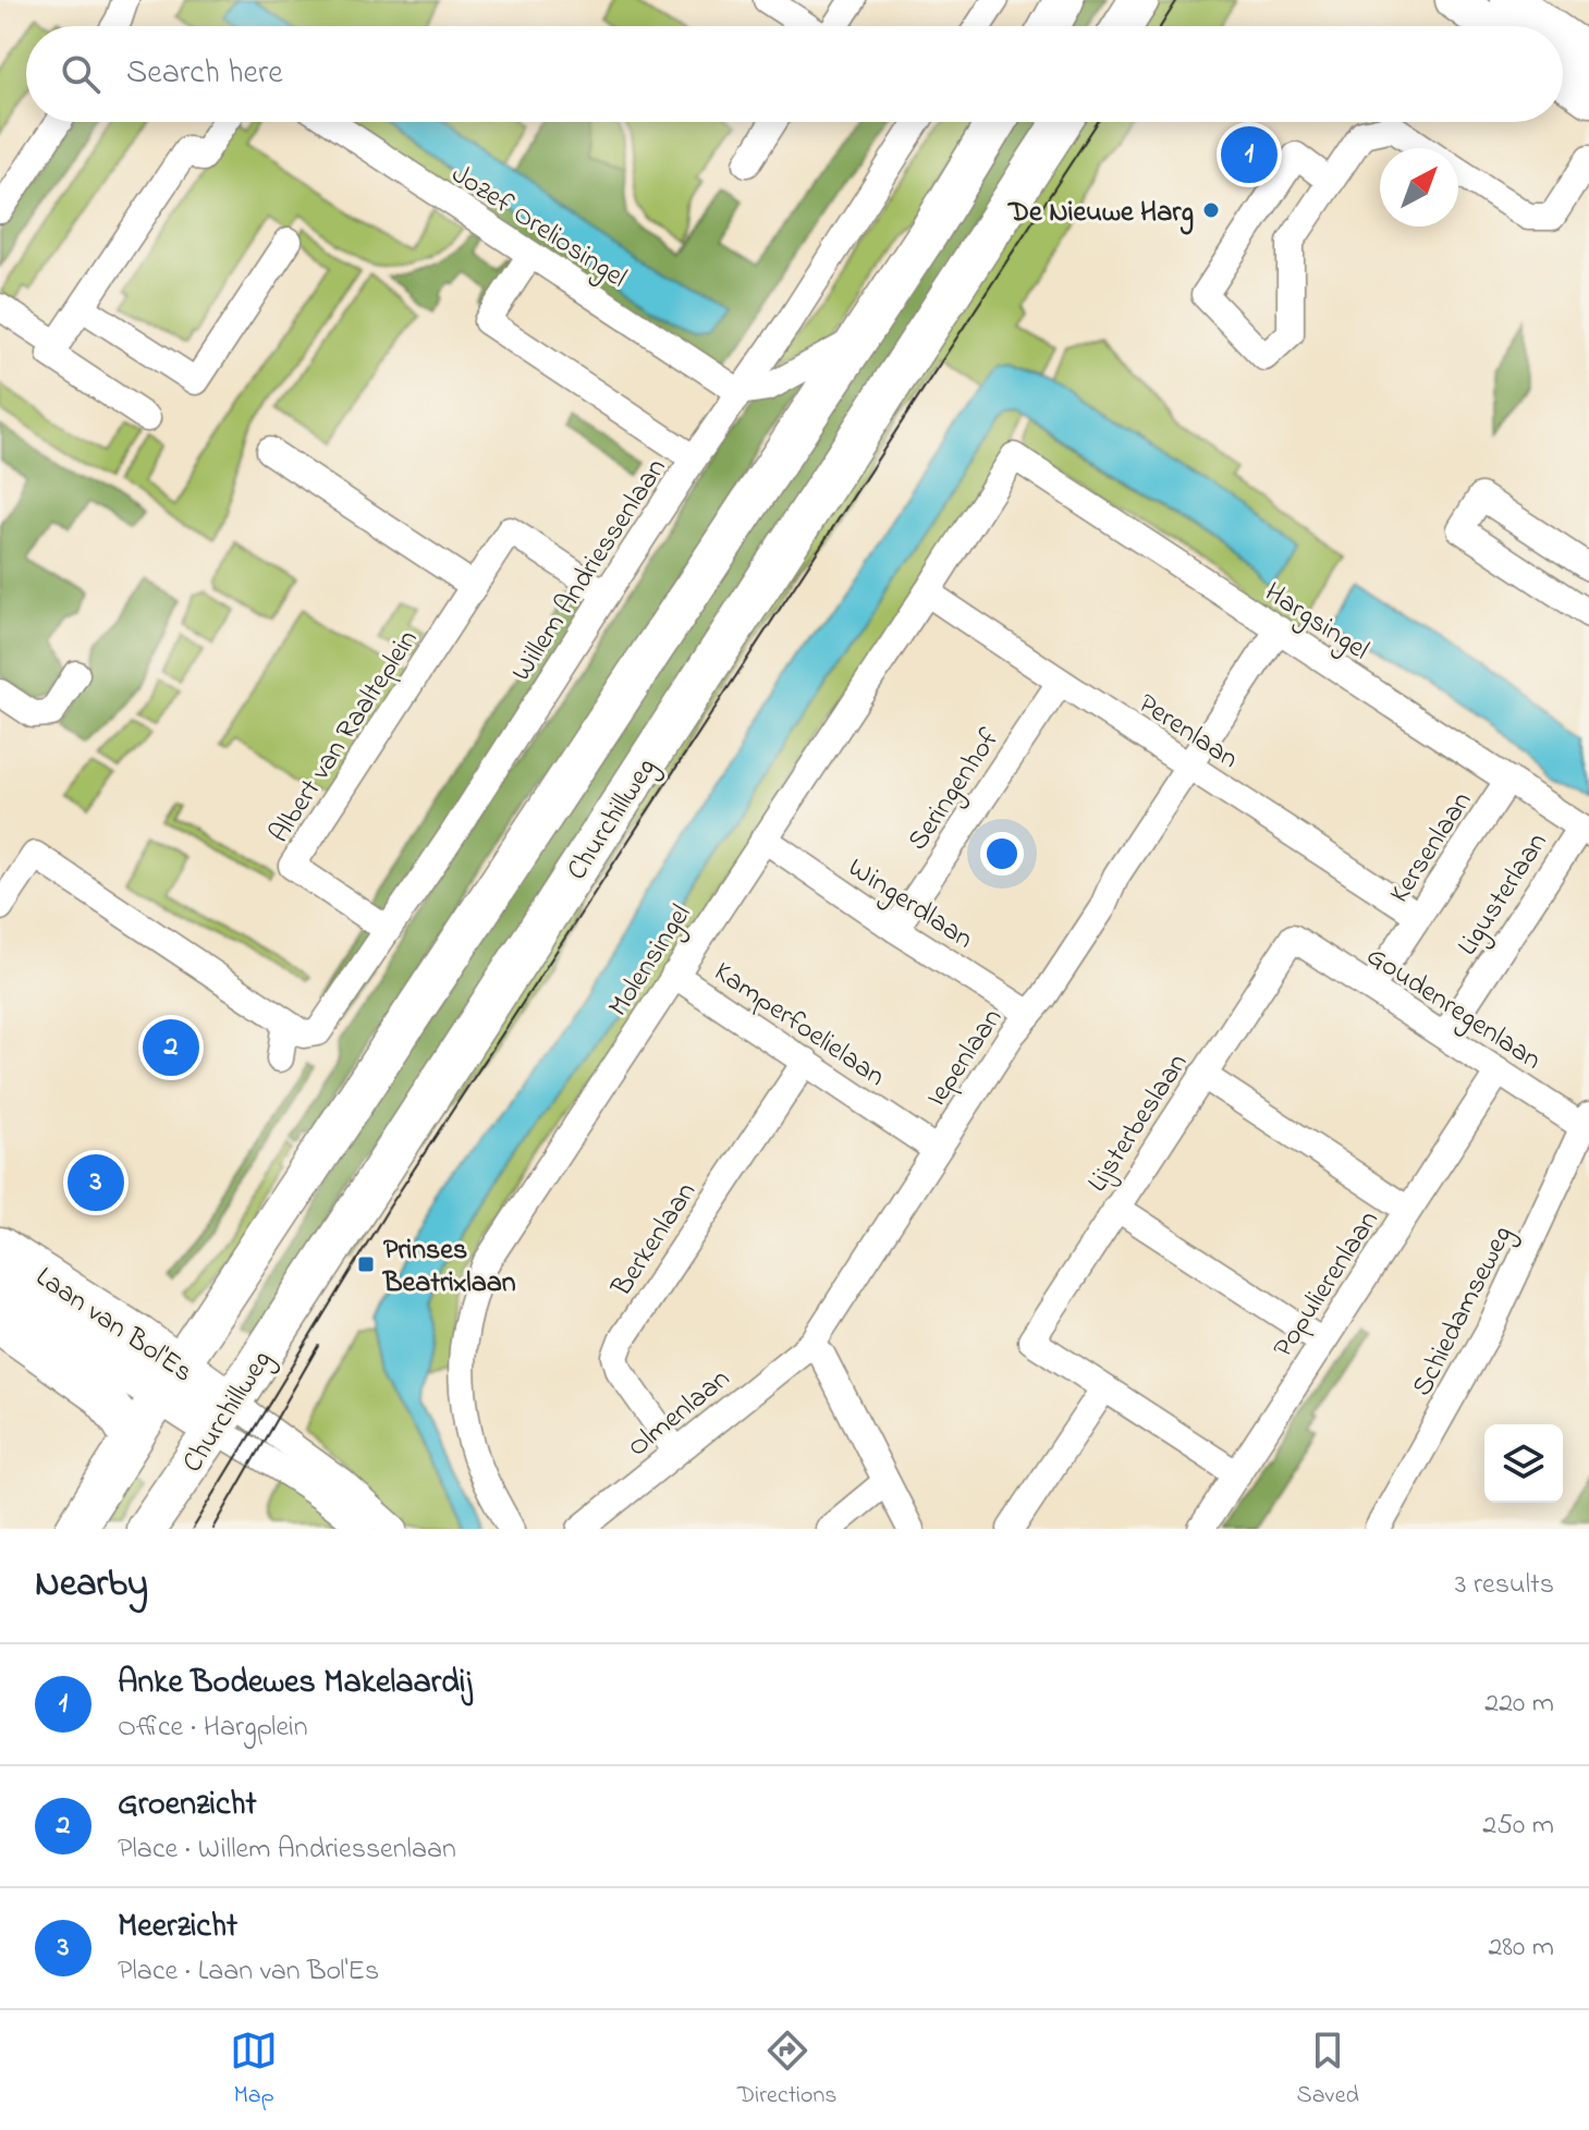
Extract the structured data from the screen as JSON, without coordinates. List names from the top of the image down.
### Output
{
  "streets": {
    "main road": ["Churchillweg", "Laan van Bol'Es"],
    "street": [
      "Jozef Oreliosingel",
      "Willem Andriessenlaan",
      "Hargsingel",
      "Perenlaan",
      "Albert van Raalteplein",
      "Seringenhof",
      "Kersenlaan",
      "Ligusterlaan",
      "Wingerdlaan",
      "Molensingel",
      "Goudenregenlaan",
      "Kamperfoelielaan",
      "Iepenlaan",
      "Lijsterbeslaan",
      "Berkenlaan",
      "Populierenlaan",
      "Schiedamseweg",
      "Olmenlaan"
    ]
  },
  "crossings": [
    ["Jozef Oreliosingel", "Willem Andriessenlaan"],
    ["Jozef Oreliosingel", "Churchillweg"],
    ["Willem Andriessenlaan", "Albert van Raalteplein"],
    ["Willem Andriessenlaan", "Churchillweg"],
    ["Hargsingel", "Kersenlaan"],
    ["Hargsingel", "Ligusterlaan"],
    ["Hargsingel", "Molensingel"],
    ["Hargsingel", "Iepenlaan"],
    ["Perenlaan", "Seringenhof"],
    ["Perenlaan", "Kersenlaan"],
    ["Perenlaan", "Molensingel"],
    ["Perenlaan", "Iepenlaan"],
    ["Seringenhof", "Wingerdlaan"],
    ["Churchillweg", "Laan van Bol'Es"],
    ["Kersenlaan", "Goudenregenlaan"],
    ["Ligusterlaan", "Goudenregenlaan"],
    ["Wingerdlaan", "Molensingel"],
    ["Wingerdlaan", "Iepenlaan"],
    ["Molensingel", "Kamperfoelielaan"],
    ["Goudenregenlaan", "Lijsterbeslaan"],
    ["Goudenregenlaan", "Populierenlaan"],
    ["Goudenregenlaan", "Schiedamseweg"],
    ["Kamperfoelielaan", "Iepenlaan"],
    ["Kamperfoelielaan", "Berkenlaan"],
    ["Iepenlaan", "Olmenlaan"],
    ["Berkenlaan", "Olmenlaan"]
  ],
  "places": {
    "other": ["De Nieuwe Harg"],
    "transit": ["Prinses Beatrixlaan"]
  },
  "north": "top right",
  "page": {
    "search": "Search here",
    "pins": ["1", "2", "3"],
    "heading": ["Nearby", "3 results"],
    "list": [
      {
        "mark": "1",
        "name": "Anke Bodewes Makelaardij",
        "note": "Office · Hargplein",
        "value": "220 m"
      },
      {
        "mark": "2",
        "name": "Groenzicht",
        "note": "Place · Willem Andriessenlaan",
        "value": "250 m"
      },
      {
        "mark": "3",
        "name": "Meerzicht",
        "note": "Place · Laan van Bol'Es",
        "value": "280 m"
      }
    ],
    "nav": ["Map", "Directions", "Saved"]
  }
}
